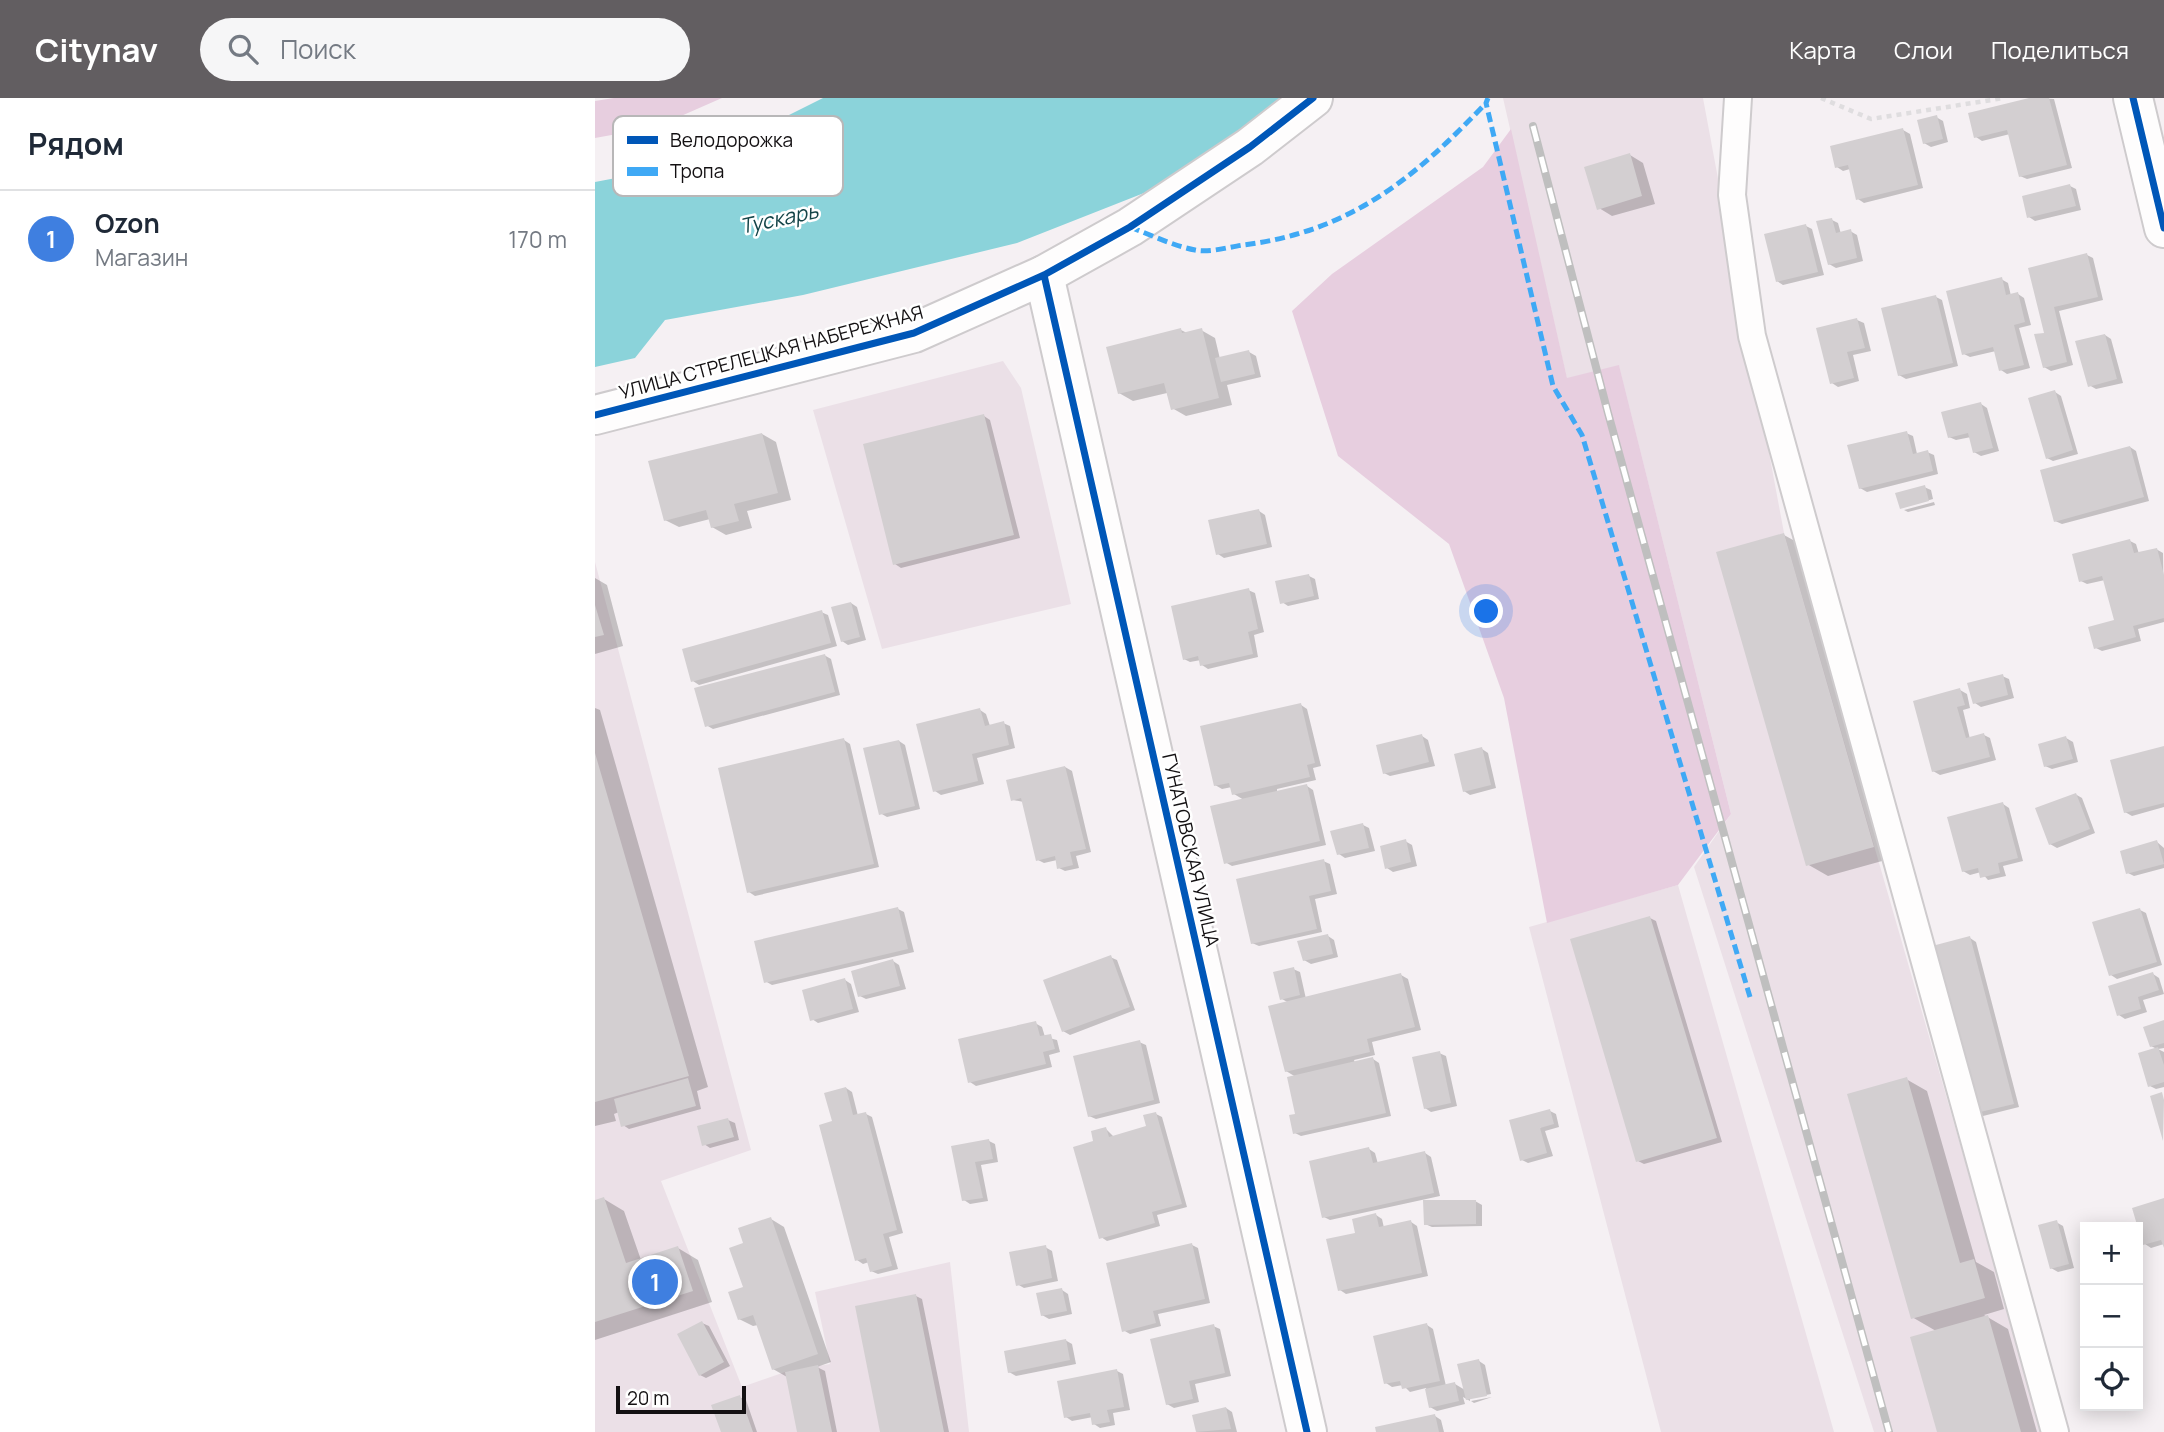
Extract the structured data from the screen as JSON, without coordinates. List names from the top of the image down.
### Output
{
  "streets": {
    "street": ["УЛИЦА СТРЕЛЕЦКАЯ НАБЕРЕЖНАЯ", "ГУНАТОВСКАЯ УЛИЦА"]
  },
  "crossings": [
    ["УЛИЦА СТРЕЛЕЦКАЯ НАБЕРЕЖНАЯ", "ГУНАТОВСКАЯ УЛИЦА"]
  ],
  "water": ["Тускарь"],
  "legend": ["Велодорожка", "Тропа"],
  "scale_bar": "20 m",
  "page": {
    "header": "Citynav",
    "search": "Поиск",
    "nav": ["Карта", "Слои", "Поделиться"],
    "heading": "Рядом",
    "list": [
      {
        "mark": "1",
        "name": "Ozon",
        "note": "Магазин",
        "value": "170 m"
      }
    ],
    "map_buttons": ["+", "−"],
    "pins": "1",
    "scale": "20 m"
  }
}
